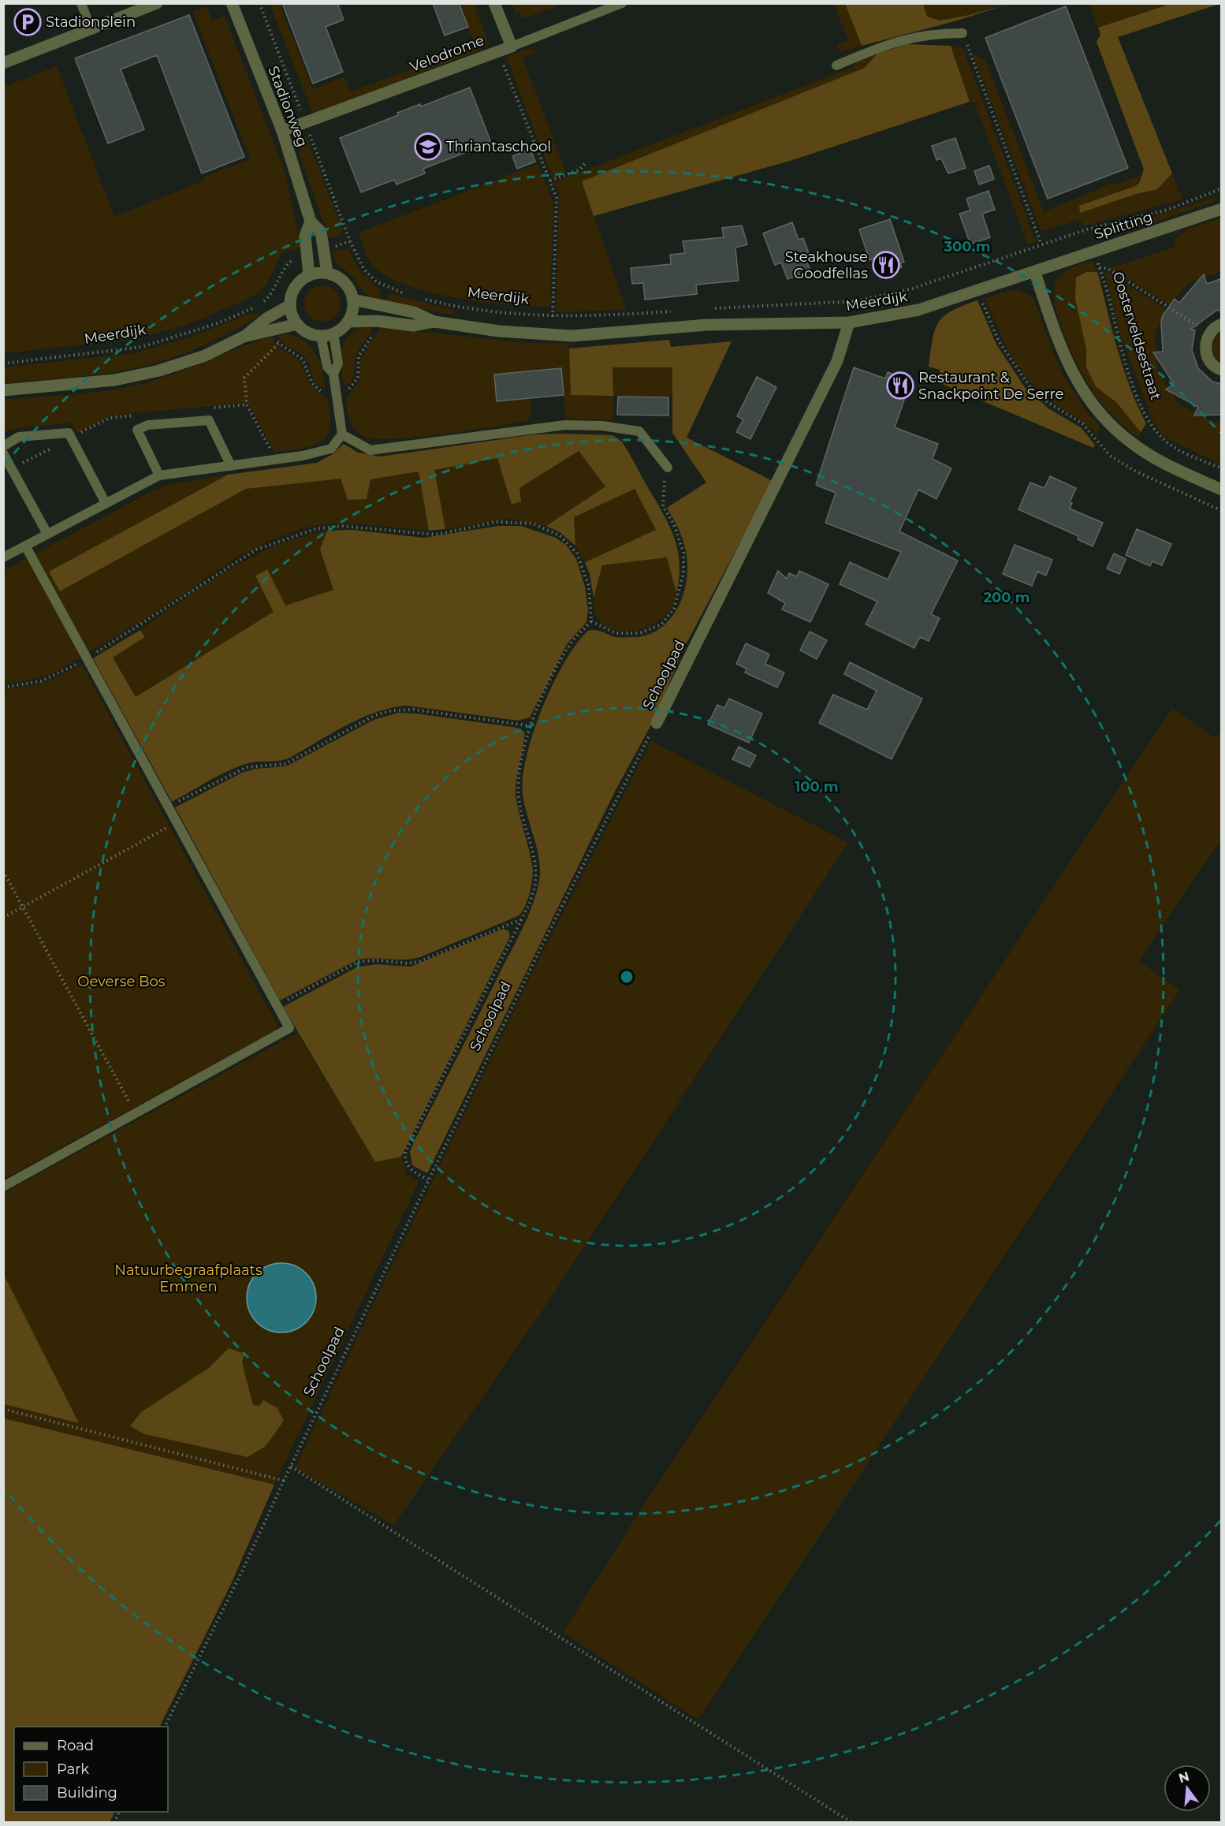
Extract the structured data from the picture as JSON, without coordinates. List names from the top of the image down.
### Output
{
  "streets": {
    "street": [
      "Velodrome",
      "Stadionweg",
      "Splitting",
      "Meerdijk",
      "Schoolpad"
    ],
    "path": ["Oosterveldsestraat"]
  },
  "crossings": [
    ["Velodrome", "Stadionweg"],
    ["Stadionweg", "Meerdijk"],
    ["Splitting", "Meerdijk"],
    ["Splitting", "Oosterveldsestraat"],
    ["Meerdijk", "Schoolpad"]
  ],
  "parks": ["Oeverse Bos", "Natuurbegraafplaats Emmen"],
  "places": {
    "parking": ["Stadionplein"],
    "school or university": ["Thriantaschool"],
    "restaurant": ["Steakhouse Goodfellas", "Restaurant & Snackpoint De Serre"]
  },
  "legend": ["Road", "Park", "Building"],
  "north": "top",
  "rings": ["300 m", "200 m", "100 m"]
}
